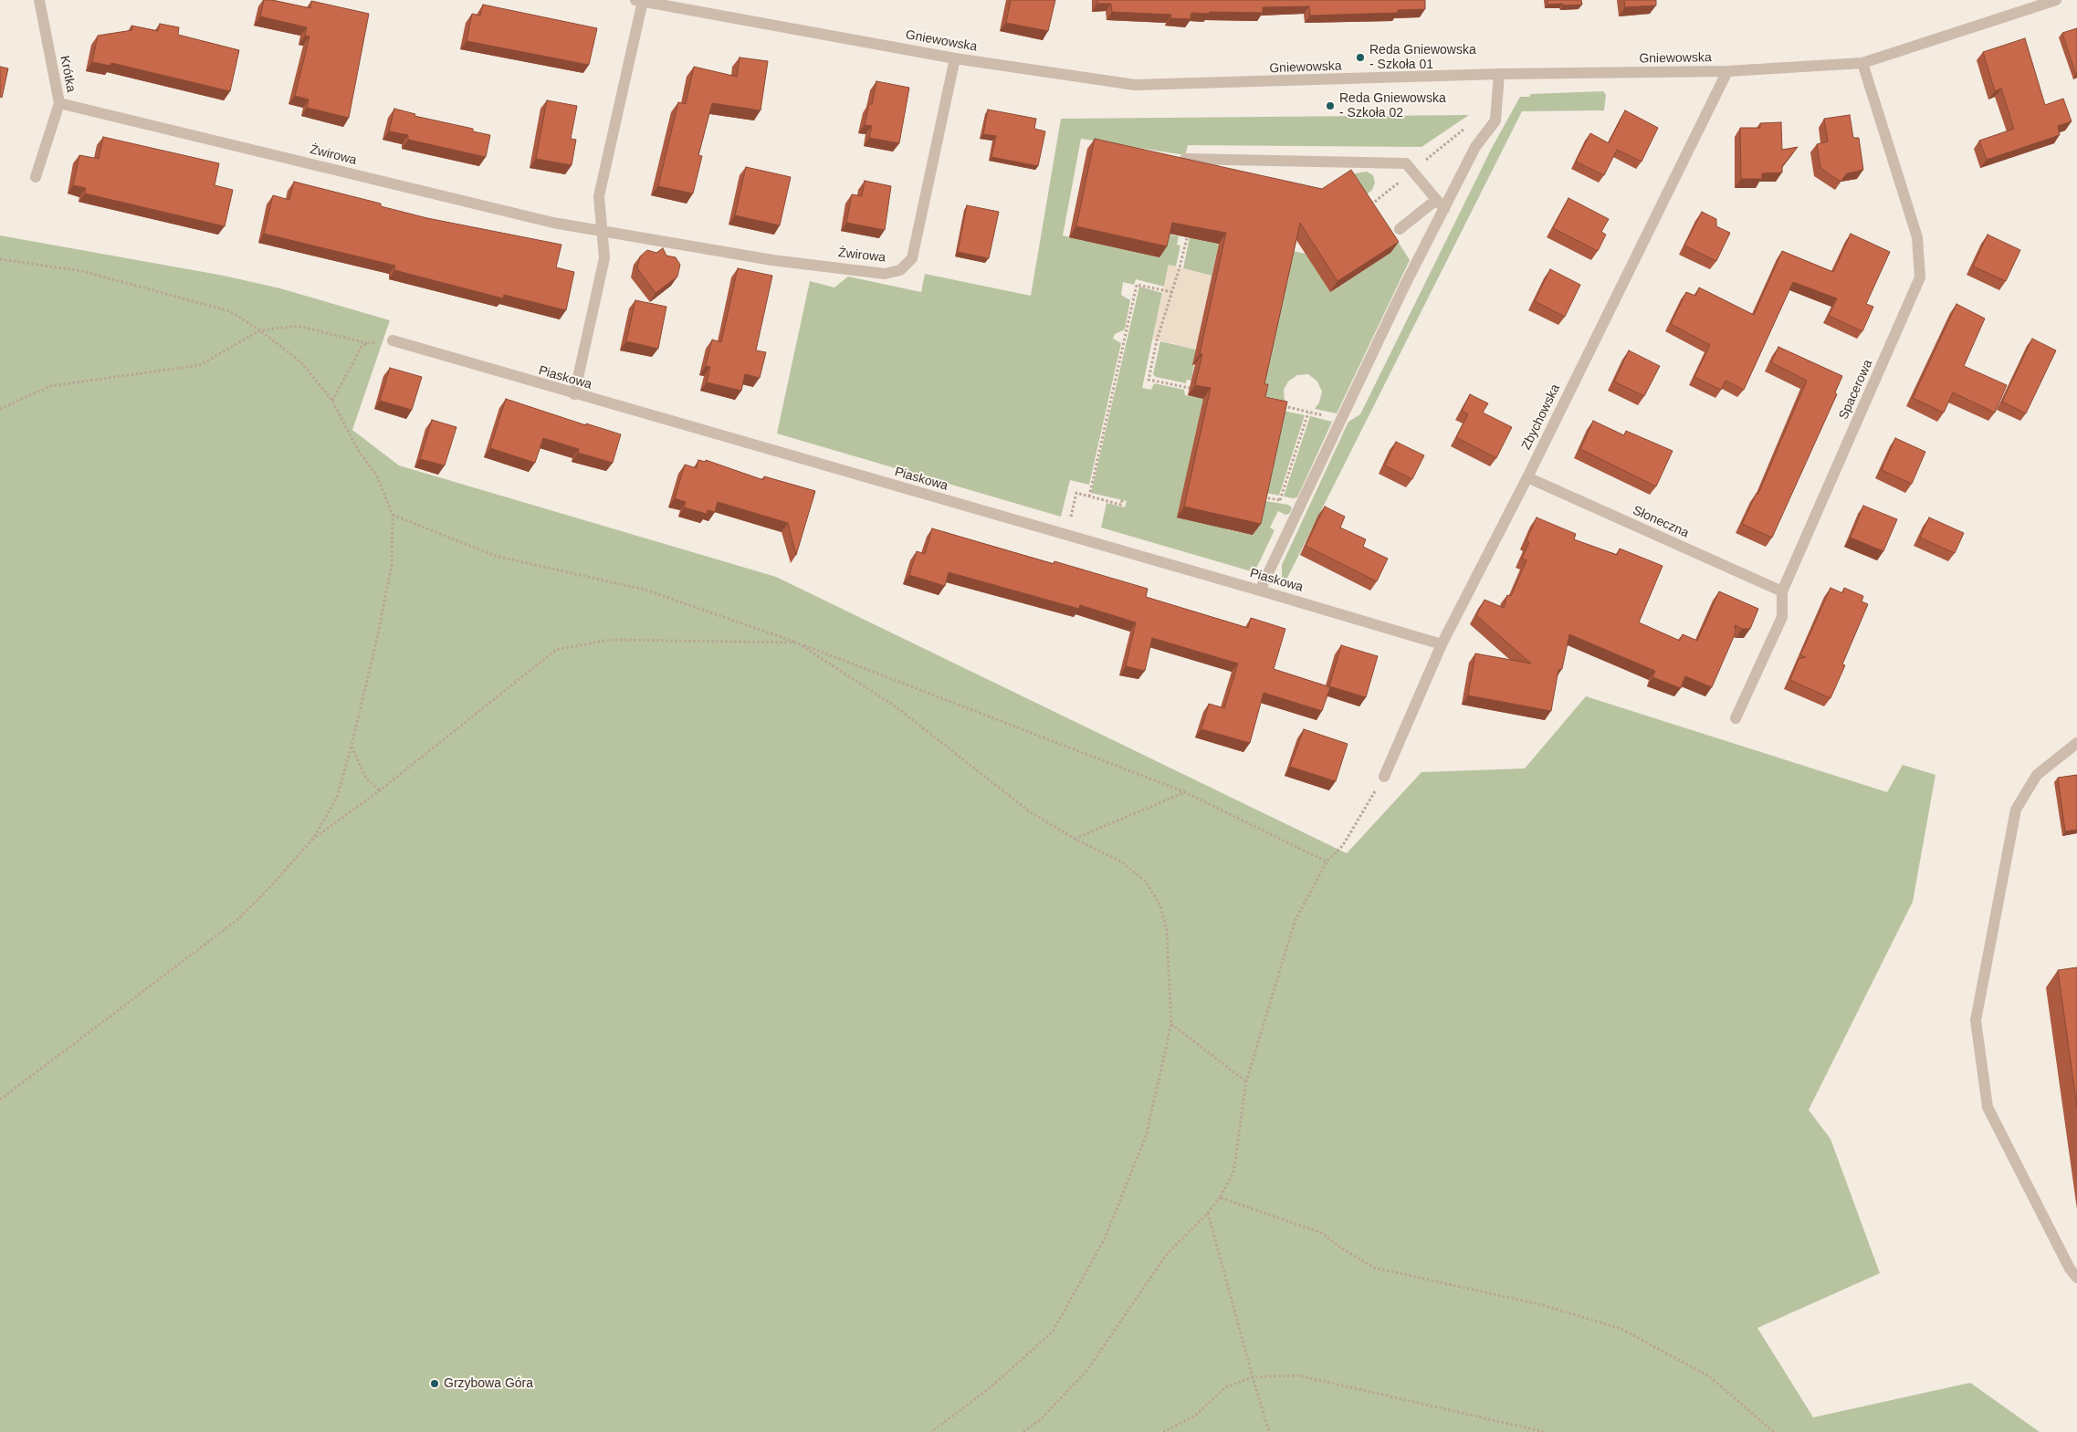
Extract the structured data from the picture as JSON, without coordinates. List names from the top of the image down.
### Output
{
  "streets": {
    "street": [
      "Gniewowska",
      "Krótka",
      "Żwirowa",
      "Piaskowa",
      "Spacerowa",
      "Zbychowska",
      "Słoneczna"
    ]
  },
  "crossings": [
    ["Gniewowska", "Żwirowa"],
    ["Gniewowska", "Spacerowa"],
    ["Gniewowska", "Zbychowska"],
    ["Krótka", "Żwirowa"],
    ["Piaskowa", "Zbychowska"],
    ["Spacerowa", "Słoneczna"],
    ["Zbychowska", "Słoneczna"]
  ],
  "places": ["Reda Gniewowska - Szkoła 01", "Reda Gniewowska - Szkoła 02", "Grzybowa Góra"]
}
